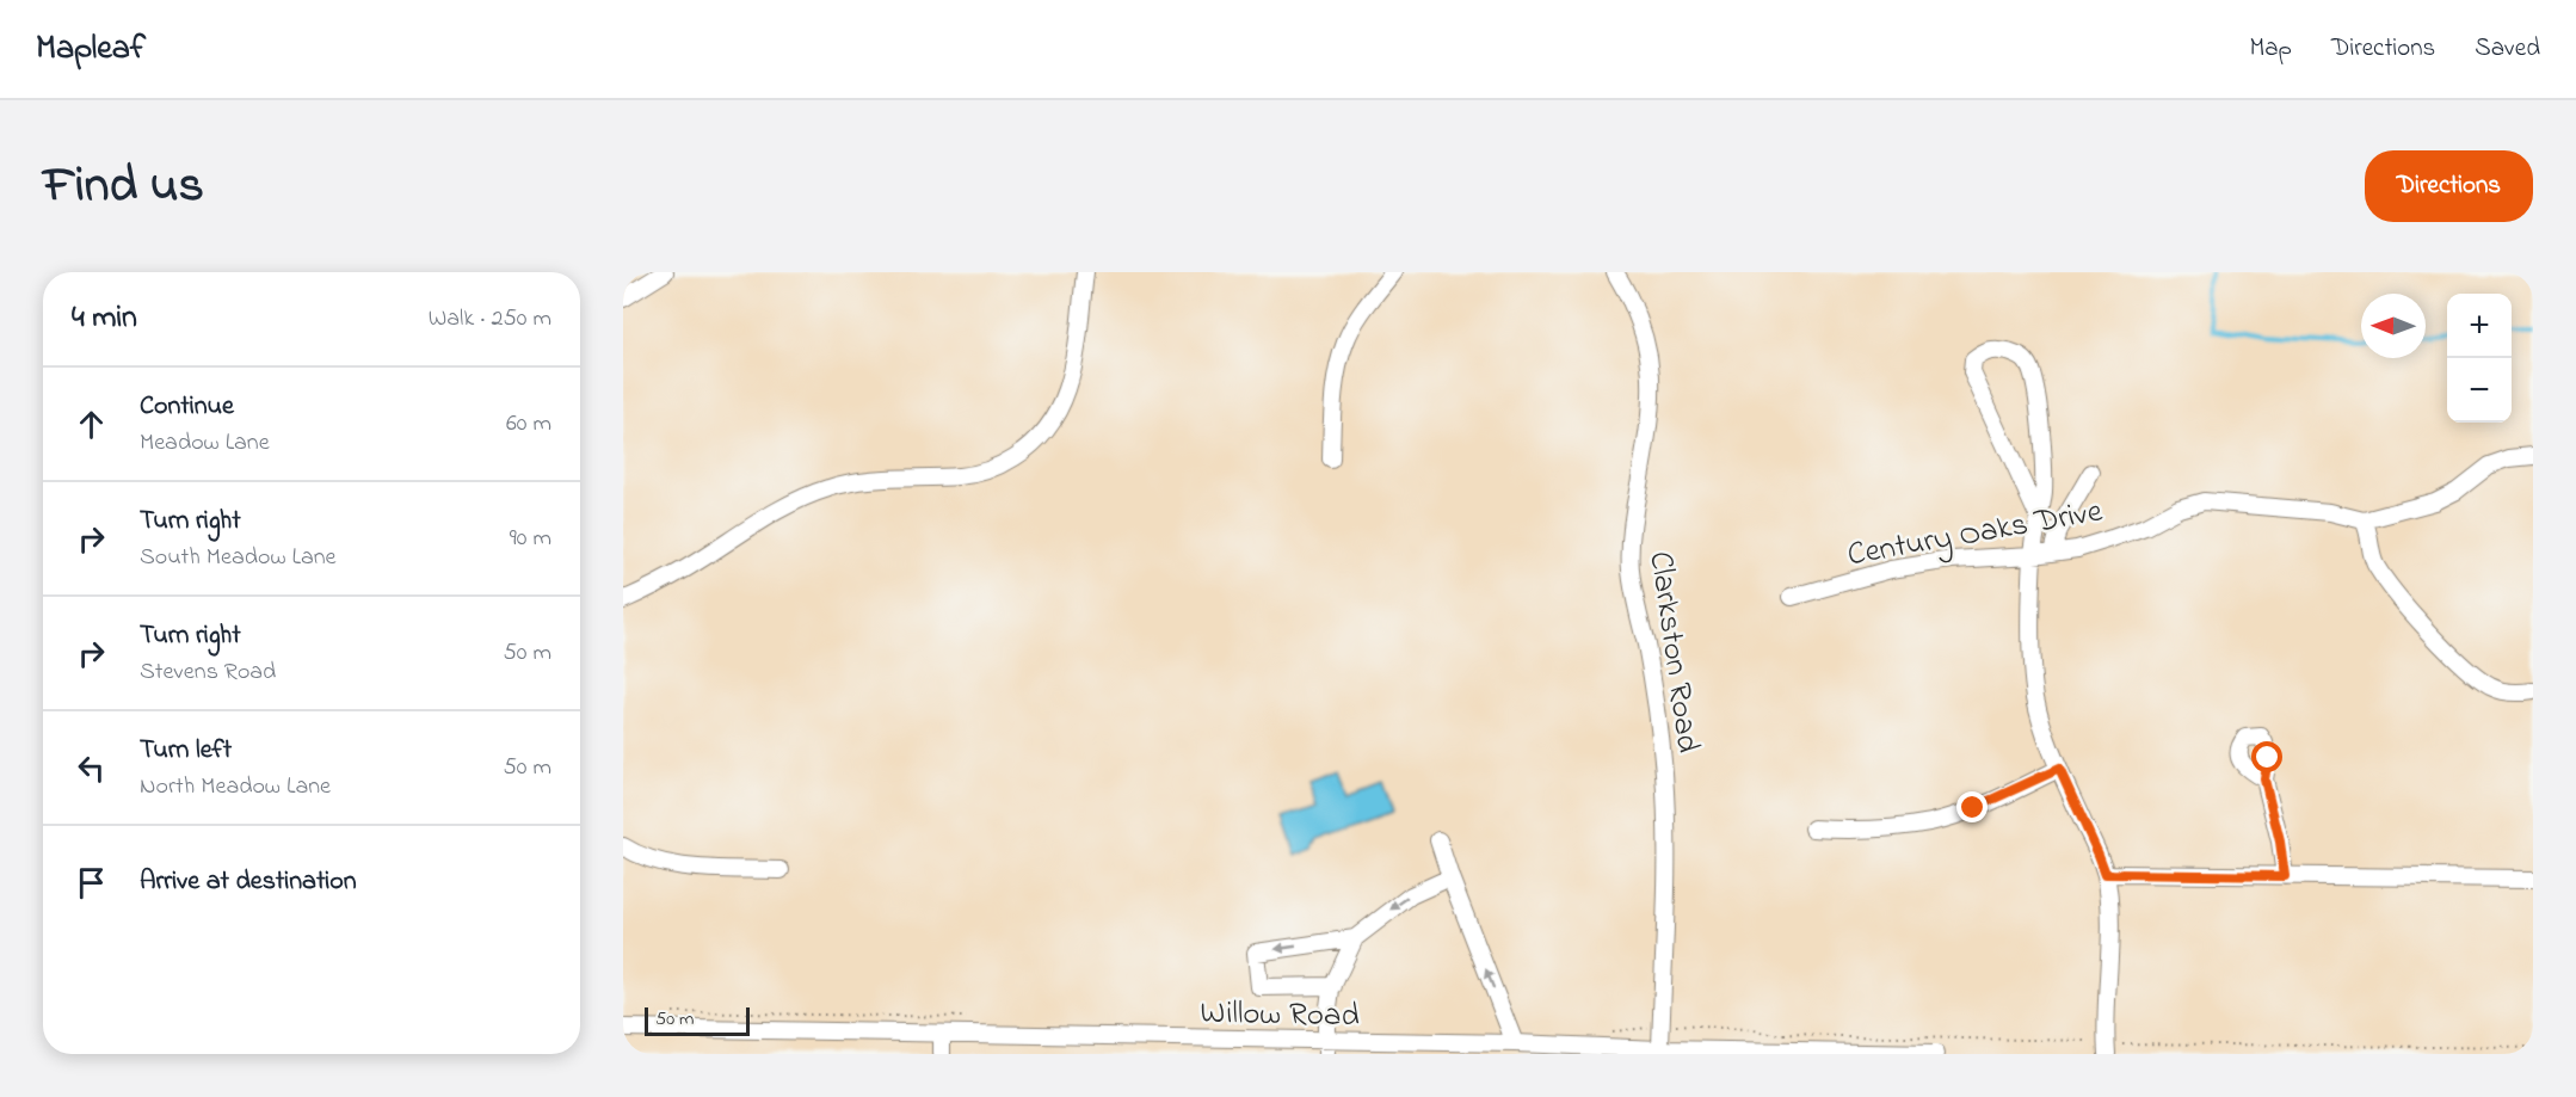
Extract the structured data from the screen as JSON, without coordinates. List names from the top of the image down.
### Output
{
  "streets": {
    "street": ["Century Oaks Drive", "Clarkston Road", "Willow Road"]
  },
  "crossings": [
    ["Clarkston Road", "Willow Road"]
  ],
  "scale_bar": "50 m",
  "north": "left",
  "page": {
    "header": "Mapleaf",
    "nav": ["Map", "Directions", "Saved"],
    "title": "Find us",
    "buttons": "Directions",
    "heading": ["4 min", "Walk · 250 m"],
    "map_buttons": ["+", "−"],
    "list": [
      ["Continue", "Meadow Lane", "60 m"],
      ["Turn right", "South Meadow Lane", "90 m"],
      ["Turn right", "Stevens Road", "50 m"],
      ["Turn left", "North Meadow Lane", "50 m"],
      "Arrive at destination"
    ],
    "scale": "50 m"
  }
}
